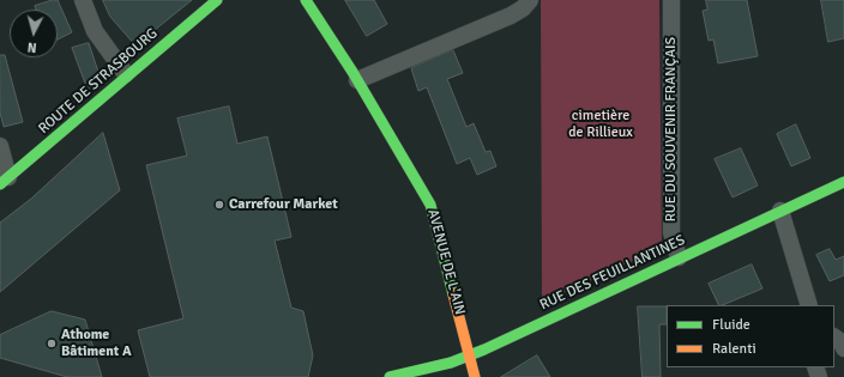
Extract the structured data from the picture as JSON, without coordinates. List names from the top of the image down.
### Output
{
  "streets": {
    "street": [
      "ROUTE DE STRASBOURG",
      "RUE DU SOUVENIR FRANÇAIS",
      "AVENUE DE L'AIN",
      "RUE DES FEUILLANTINES"
    ]
  },
  "crossings": [
    ["RUE DU SOUVENIR FRANÇAIS", "RUE DES FEUILLANTINES"],
    ["AVENUE DE L'AIN", "RUE DES FEUILLANTINES"]
  ],
  "parks": ["cimetière de Rillieux"],
  "places": ["Carrefour Market", "Athome Bâtiment A"],
  "legend": ["Fluide", "Ralenti"],
  "north": "bottom"
}
